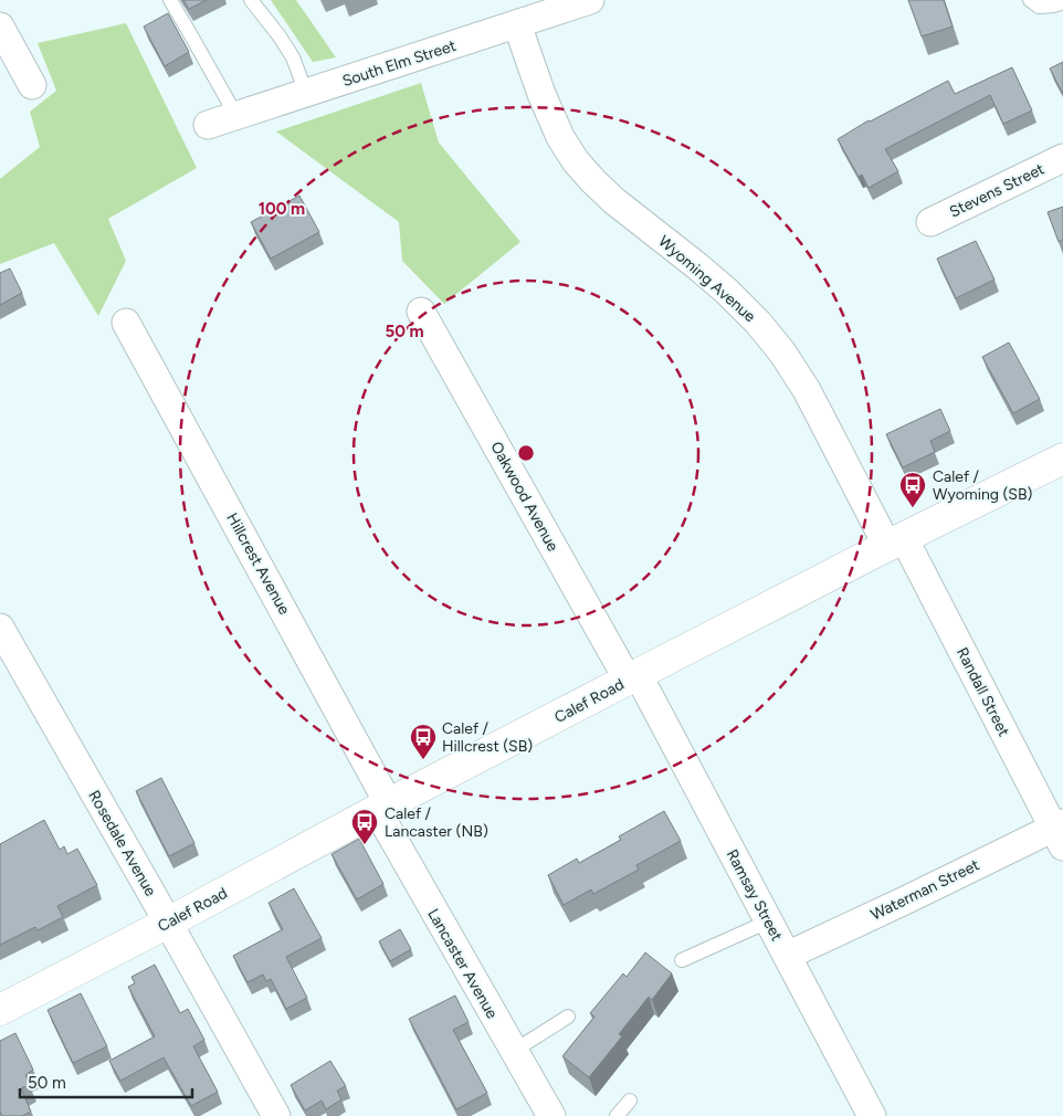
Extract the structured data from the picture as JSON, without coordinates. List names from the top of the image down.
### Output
{
  "streets": {
    "main road": ["Calef Road"],
    "street": [
      "South Elm Street",
      "Stevens Street",
      "Wyoming Avenue",
      "Oakwood Avenue",
      "Hillcrest Avenue",
      "Randall Street",
      "Rosedale Avenue",
      "Waterman Street",
      "Ramsay Street",
      "Lancaster Avenue"
    ]
  },
  "crossings": [
    ["South Elm Street", "Wyoming Avenue"],
    ["Wyoming Avenue", "Randall Street"],
    ["Wyoming Avenue", "Calef Road"],
    ["Oakwood Avenue", "Calef Road"],
    ["Oakwood Avenue", "Ramsay Street"],
    ["Hillcrest Avenue", "Calef Road"],
    ["Hillcrest Avenue", "Lancaster Avenue"],
    ["Randall Street", "Calef Road"],
    ["Randall Street", "Waterman Street"],
    ["Calef Road", "Rosedale Avenue"],
    ["Calef Road", "Ramsay Street"],
    ["Calef Road", "Lancaster Avenue"],
    ["Waterman Street", "Ramsay Street"]
  ],
  "places": {
    "bus stop": ["Calef / Wyoming (SB)", "Calef / Hillcrest (SB)", "Calef / Lancaster (NB)"]
  },
  "scale_bar": "50 m",
  "rings": ["100 m", "50 m"]
}
